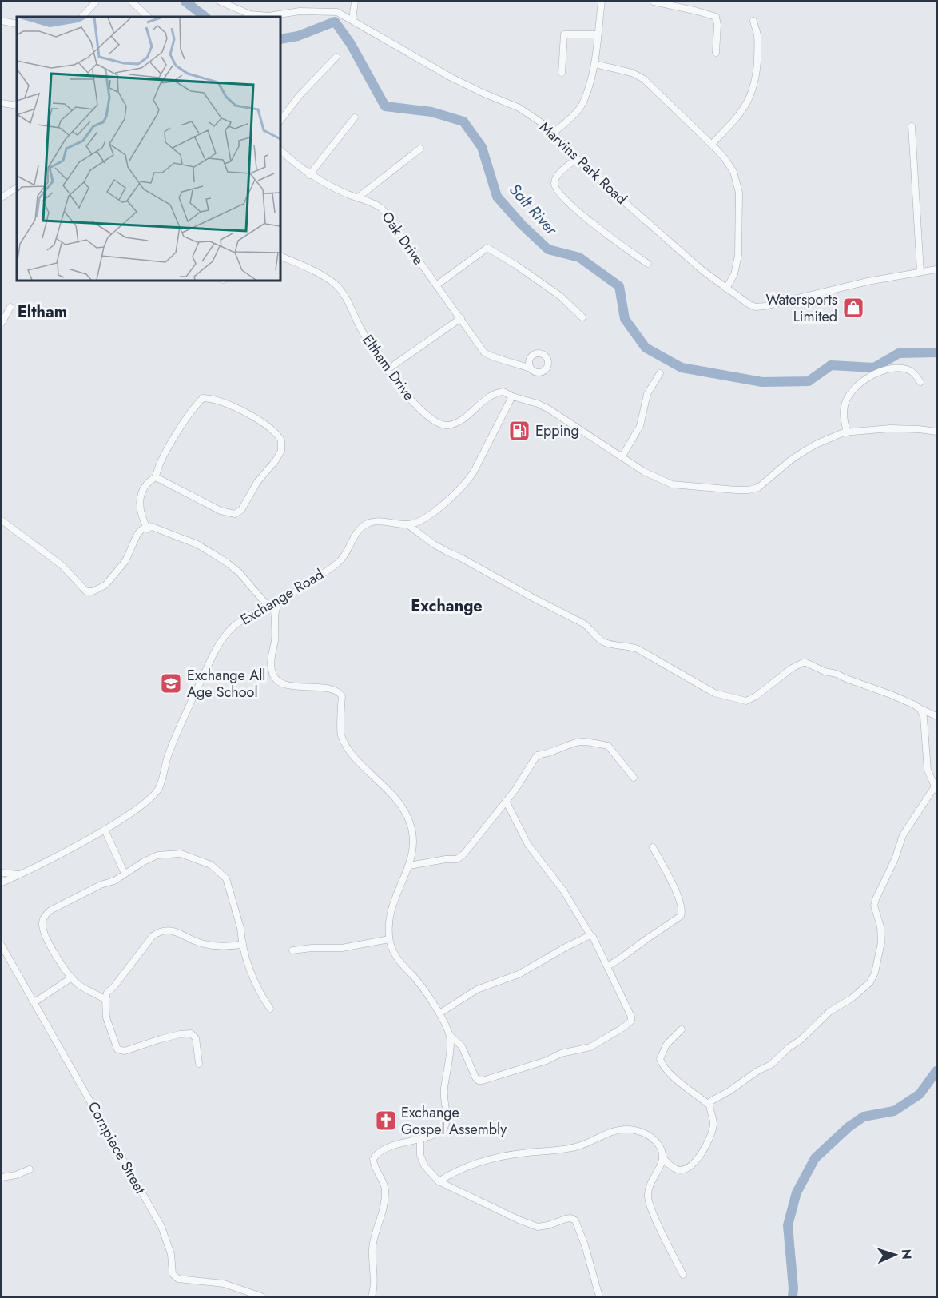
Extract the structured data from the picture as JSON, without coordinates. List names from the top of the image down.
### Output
{
  "streets": {
    "street": [
      "Marvins Park Road",
      "Oak Drive",
      "Eltham Drive",
      "Exchange Road",
      "Cornpiece Street"
    ]
  },
  "districts": ["Eltham", "Exchange"],
  "water": ["Salt River"],
  "places": {
    "shop": ["Watersports Limited"],
    "fuel station": ["Epping"],
    "school or university": ["Exchange All Age School"],
    "church": ["Exchange Gospel Assembly"]
  },
  "north": "right"
}
